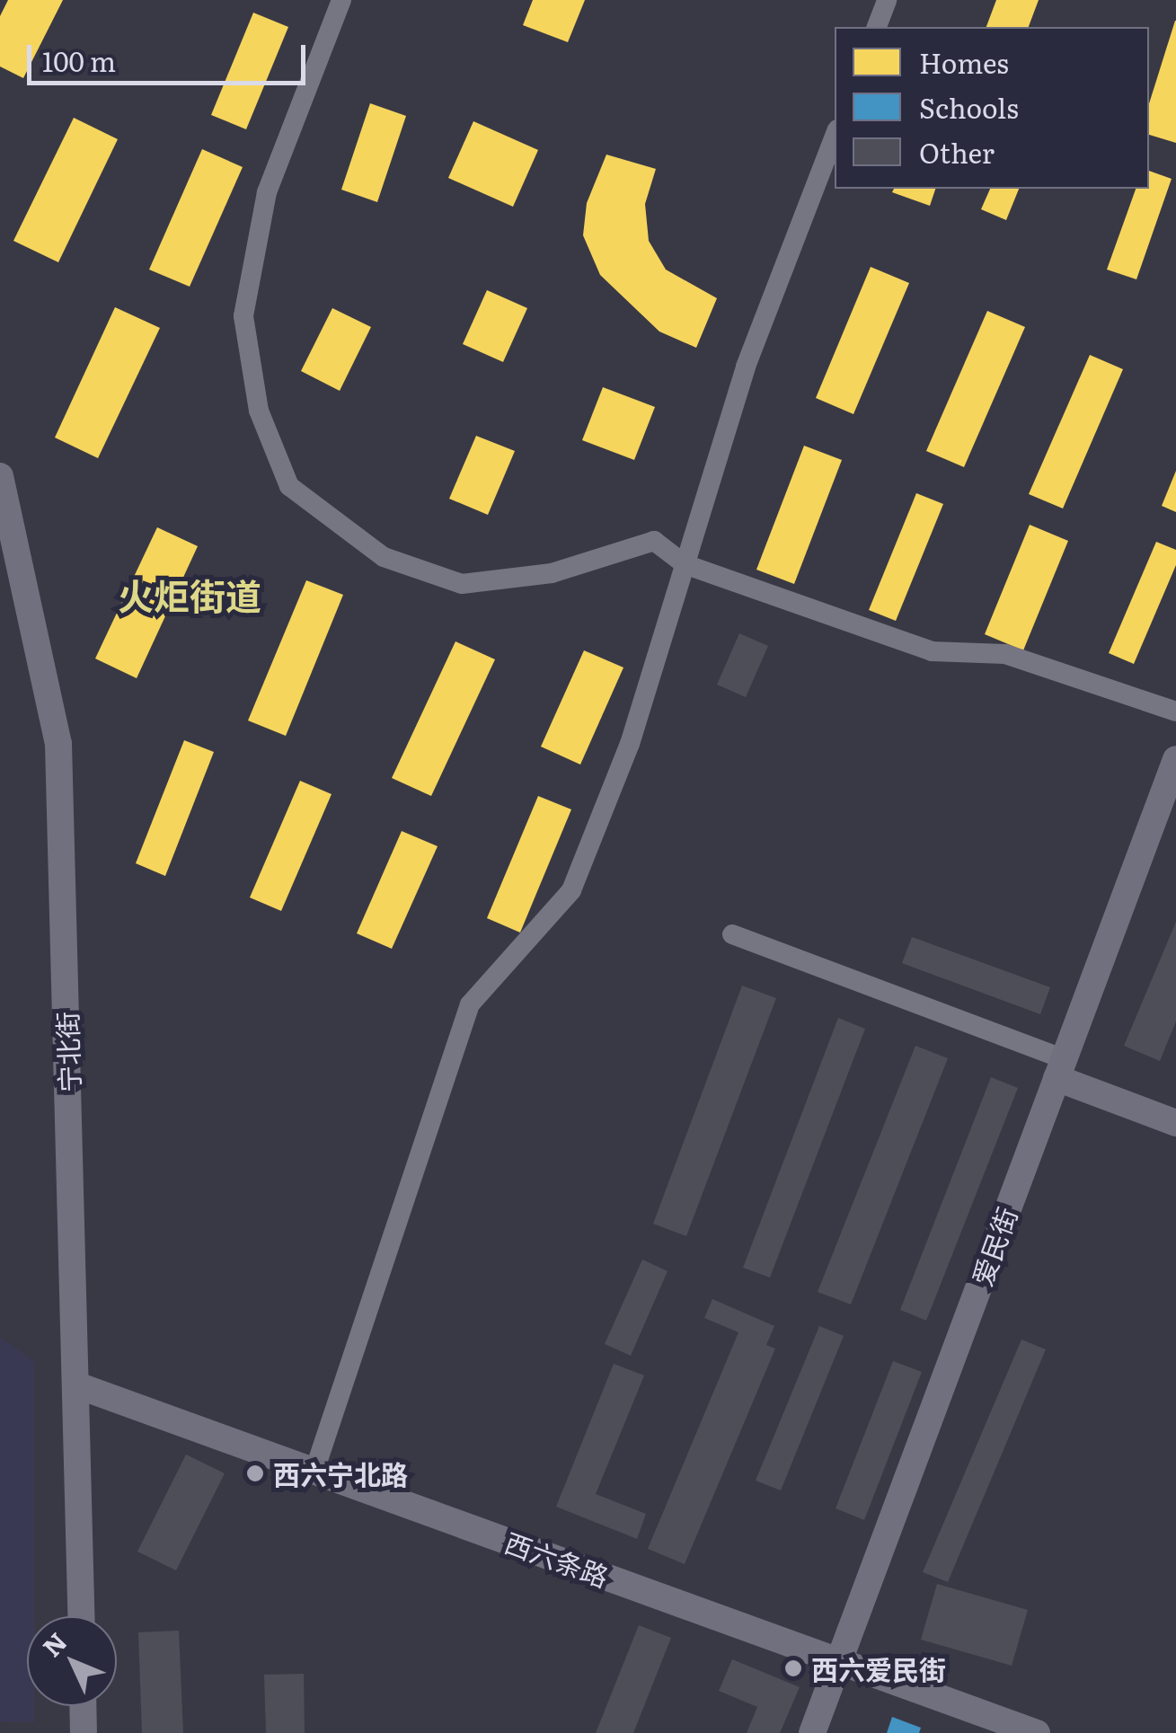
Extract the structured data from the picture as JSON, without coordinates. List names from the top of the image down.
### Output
{
  "streets": {
    "street": ["宁北街", "爱民街", "西六条路"]
  },
  "crossings": [
    ["宁北街", "西六条路"],
    ["爱民街", "西六条路"]
  ],
  "districts": ["火炬街道"],
  "places": ["西六宁北路", "西六爱民街"],
  "legend": ["Homes", "Schools", "Other"],
  "scale_bar": "100 m",
  "north": "top left"
}
